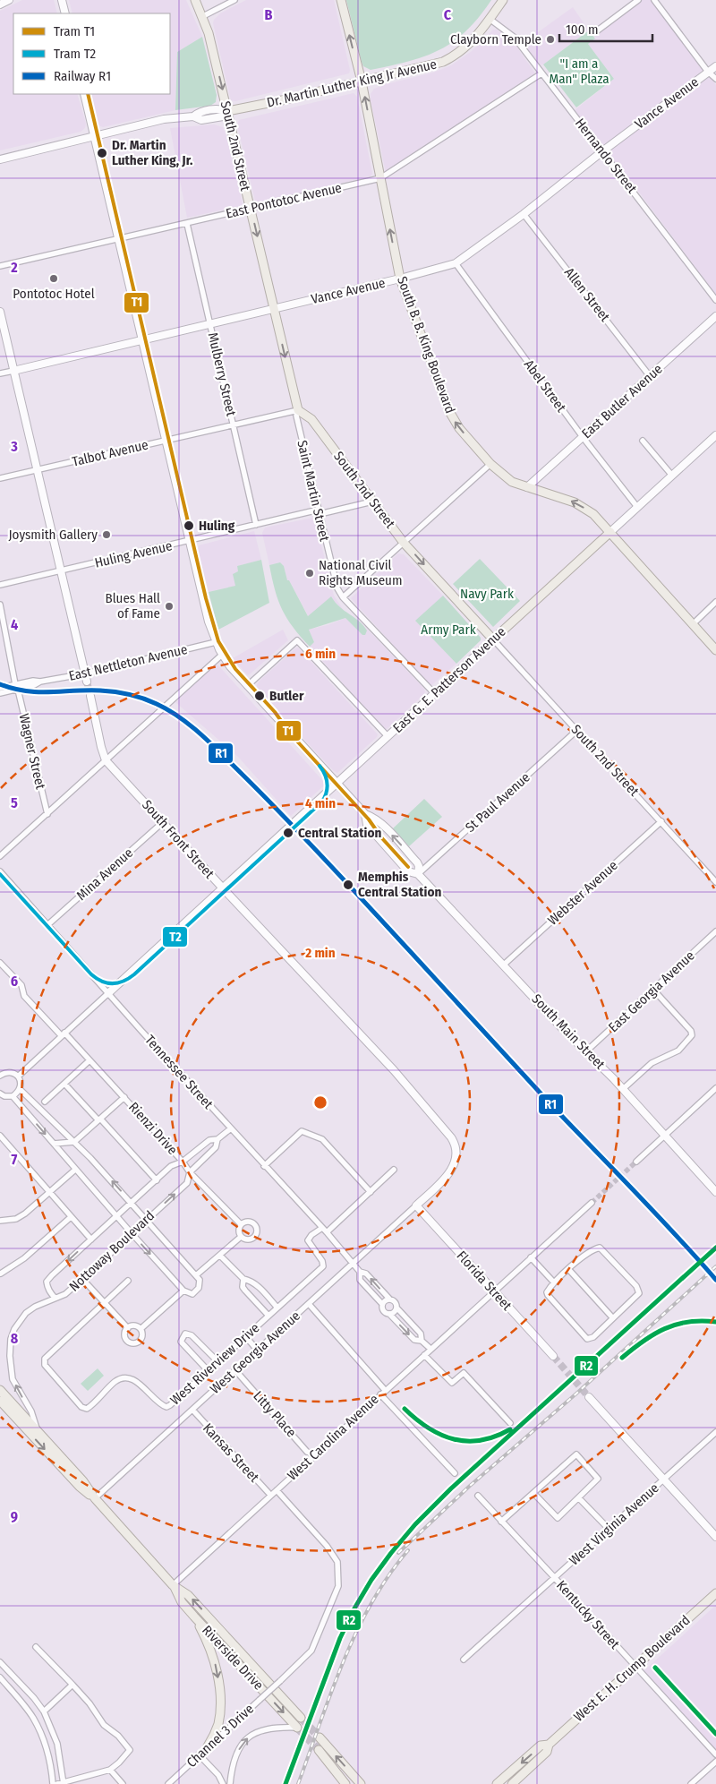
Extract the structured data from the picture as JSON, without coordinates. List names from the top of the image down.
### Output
{
  "streets": {
    "main road": [
      "Dr. Martin Luther King Jr Avenue",
      "Vance Avenue",
      "South 2nd Street",
      "South B. B. King Boulevard",
      "East Butler Avenue",
      "East G. E. Patterson Avenue",
      "South Front Street",
      "South Main Street",
      "Florida Street",
      "Riverside Drive",
      "West E. H. Crump Boulevard"
    ],
    "street": [
      "Hernando Street",
      "East Pontotoc Avenue",
      "Allen Street",
      "Mulberry Street",
      "Abel Street",
      "Talbot Avenue",
      "Saint Martin Street",
      "Huling Avenue",
      "East Nettleton Avenue",
      "Wagner Street",
      "St Paul Avenue",
      "Mina Avenue",
      "Webster Avenue",
      "East Georgia Avenue",
      "Tennessee Street",
      "Rienzi Drive",
      "Nottoway Boulevard",
      "West Georgia Avenue",
      "West Riverview Drive",
      "Litty Place",
      "West Carolina Avenue",
      "Kansas Street",
      "West Virginia Avenue",
      "Kentucky Street",
      "Channel 3 Drive"
    ]
  },
  "crossings": [
    ["Dr. Martin Luther King Jr Avenue", "South 2nd Street"],
    ["Dr. Martin Luther King Jr Avenue", "Hernando Street"],
    ["Dr. Martin Luther King Jr Avenue", "South B. B. King Boulevard"],
    ["Dr. Martin Luther King Jr Avenue", "South Main Street"],
    ["Vance Avenue", "South 2nd Street"],
    ["Vance Avenue", "Hernando Street"],
    ["Vance Avenue", "Allen Street"],
    ["Vance Avenue", "South B. B. King Boulevard"],
    ["Vance Avenue", "Mulberry Street"],
    ["Vance Avenue", "Abel Street"],
    ["Vance Avenue", "South Main Street"],
    ["South 2nd Street", "East Pontotoc Avenue"],
    ["South 2nd Street", "Talbot Avenue"],
    ["South 2nd Street", "Saint Martin Street"],
    ["South 2nd Street", "Huling Avenue"],
    ["South 2nd Street", "East G. E. Patterson Avenue"],
    ["South 2nd Street", "St Paul Avenue"],
    ["South 2nd Street", "Webster Avenue"],
    ["Hernando Street", "East Pontotoc Avenue"],
    ["East Pontotoc Avenue", "South B. B. King Boulevard"],
    ["East Pontotoc Avenue", "Mulberry Street"],
    ["East Pontotoc Avenue", "South Main Street"],
    ["Allen Street", "East Butler Avenue"],
    ["South B. B. King Boulevard", "East Butler Avenue"],
    ["South B. B. King Boulevard", "East G. E. Patterson Avenue"],
    ["Mulberry Street", "Talbot Avenue"],
    ["Mulberry Street", "Huling Avenue"],
    ["Abel Street", "East Butler Avenue"],
    ["Abel Street", "East G. E. Patterson Avenue"],
    ["Talbot Avenue", "Saint Martin Street"],
    ["Talbot Avenue", "South Main Street"],
    ["Saint Martin Street", "Huling Avenue"],
    ["Saint Martin Street", "East G. E. Patterson Avenue"],
    ["Huling Avenue", "South Main Street"],
    ["East Nettleton Avenue", "Wagner Street"],
    ["East Nettleton Avenue", "South Main Street"],
    ["East G. E. Patterson Avenue", "South Front Street"],
    ["East G. E. Patterson Avenue", "South Main Street"],
    ["East G. E. Patterson Avenue", "Tennessee Street"],
    ["St Paul Avenue", "South Main Street"],
    ["South Front Street", "Mina Avenue"],
    ["South Front Street", "Florida Street"],
    ["South Front Street", "West Georgia Avenue"],
    ["Mina Avenue", "Tennessee Street"],
    ["Webster Avenue", "South Main Street"],
    ["East Georgia Avenue", "South Main Street"],
    ["Tennessee Street", "Nottoway Boulevard"],
    ["Tennessee Street", "West Georgia Avenue"],
    ["Tennessee Street", "West Riverview Drive"],
    ["Rienzi Drive", "Nottoway Boulevard"],
    ["Florida Street", "West Georgia Avenue"],
    ["Florida Street", "West Carolina Avenue"],
    ["West Georgia Avenue", "Litty Place"],
    ["West Georgia Avenue", "Kansas Street"],
    ["West Georgia Avenue", "Riverside Drive"],
    ["Litty Place", "West Carolina Avenue"],
    ["West Carolina Avenue", "Kansas Street"],
    ["West Carolina Avenue", "Riverside Drive"],
    ["West Carolina Avenue", "Channel 3 Drive"],
    ["West Virginia Avenue", "Kentucky Street"],
    ["Kentucky Street", "West E. H. Crump Boulevard"]
  ],
  "one_way": ["South 2nd Street", "South B. B. King Boulevard"],
  "parks": ["\"I am a Man\" Plaza", "Navy Park", "Army Park"],
  "places": [
    "Clayborn Temple",
    "Dr. Martin Luther King, Jr.",
    "Pontotoc Hotel",
    "Huling",
    "Joysmith Gallery",
    "National Civil Rights Museum",
    "Blues Hall of Fame",
    "Butler",
    "Central Station",
    "Memphis Central Station"
  ],
  "lines": [
    "tram line T1",
    "rail line R1",
    "tram line T2",
    "transit line R2"
  ],
  "legend": ["Tram T1", "Tram T2", "Railway R1"],
  "scale_bar": "100 m",
  "grid": {
    "columns": ["B", "C"],
    "rows": [
      "2",
      "3",
      "4",
      "5",
      "6",
      "7",
      "8",
      "9"
    ]
  },
  "rings": ["6 min", "4 min", "2 min"]
}
